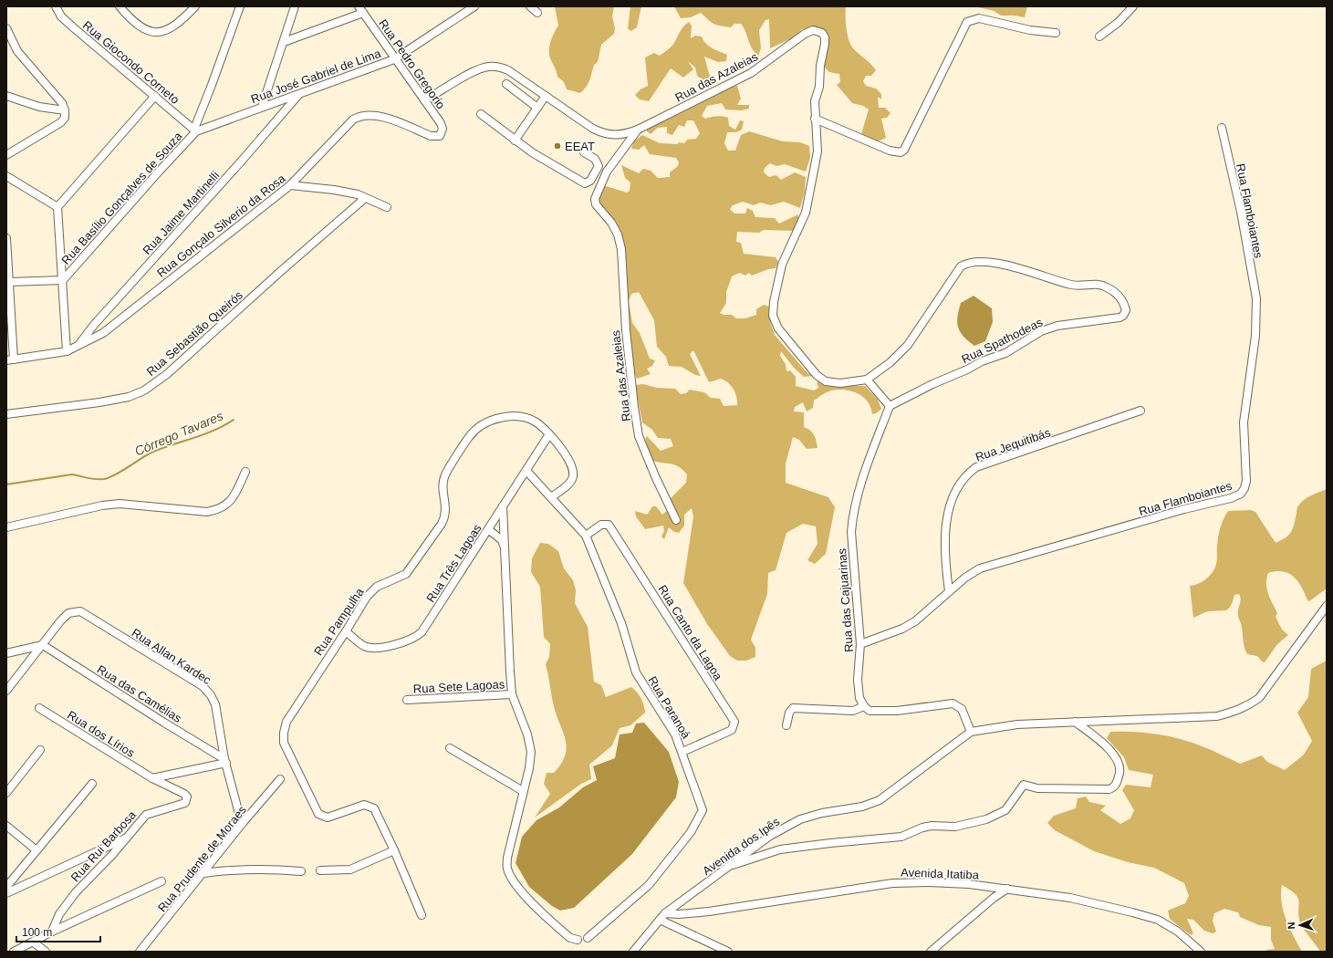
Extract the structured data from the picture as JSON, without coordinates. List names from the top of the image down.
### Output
{
  "streets": {
    "street": [
      "Rua Giocondo Corneto",
      "Rua Pedro Gregorio",
      "Rua José Gabriel de Lima",
      "Rua das Azaleias",
      "Rua Basílio Gonçalves de Souza",
      "Rua Flamboiantes",
      "Rua Jaime Martinelli",
      "Rua Gonçalo Silverio da Rosa",
      "Rua Sebastião Queirós",
      "Rua Spathodeas",
      "Rua Jequitibás",
      "Rua Três Lagoas",
      "Rua das Cajuarinas",
      "Rua Pampulha",
      "Rua Canto da Lagoa",
      "Rua Allan Kardec",
      "Rua Sete Lagoas",
      "Rua das Camélias",
      "Rua Paranoá",
      "Rua dos Lírios",
      "Rua Rui Barbosa",
      "Avenida dos Ipês",
      "Rua Prudente de Moraes",
      "Avenida Itatiba"
    ]
  },
  "crossings": [
    ["Rua Giocondo Corneto", "Rua José Gabriel de Lima"],
    ["Rua Giocondo Corneto", "Rua Basílio Gonçalves de Souza"],
    ["Rua Pedro Gregorio", "Rua José Gabriel de Lima"],
    ["Rua Pedro Gregorio", "Rua Gonçalo Silverio da Rosa"],
    ["Rua José Gabriel de Lima", "Rua Basílio Gonçalves de Souza"],
    ["Rua José Gabriel de Lima", "Rua Jaime Martinelli"],
    ["Rua das Azaleias", "Rua Spathodeas"],
    ["Rua Flamboiantes", "Rua Jequitibás"],
    ["Rua Flamboiantes", "Rua das Cajuarinas"],
    ["Rua Jaime Martinelli", "Rua Gonçalo Silverio da Rosa"],
    ["Rua Spathodeas", "Rua das Cajuarinas"],
    ["Rua Três Lagoas", "Rua Pampulha"],
    ["Rua Três Lagoas", "Rua Paranoá"],
    ["Rua Pampulha", "Rua Paranoá"],
    ["Rua Canto da Lagoa", "Rua Paranoá"],
    ["Rua Allan Kardec", "Rua das Camélias"],
    ["Rua Allan Kardec", "Rua Prudente de Moraes"],
    ["Rua dos Lírios", "Rua Rui Barbosa"],
    ["Avenida dos Ipês", "Avenida Itatiba"]
  ],
  "water": ["Córrego Tavares"],
  "places": ["EEAT"],
  "scale_bar": "100 m",
  "north": "left"
}
